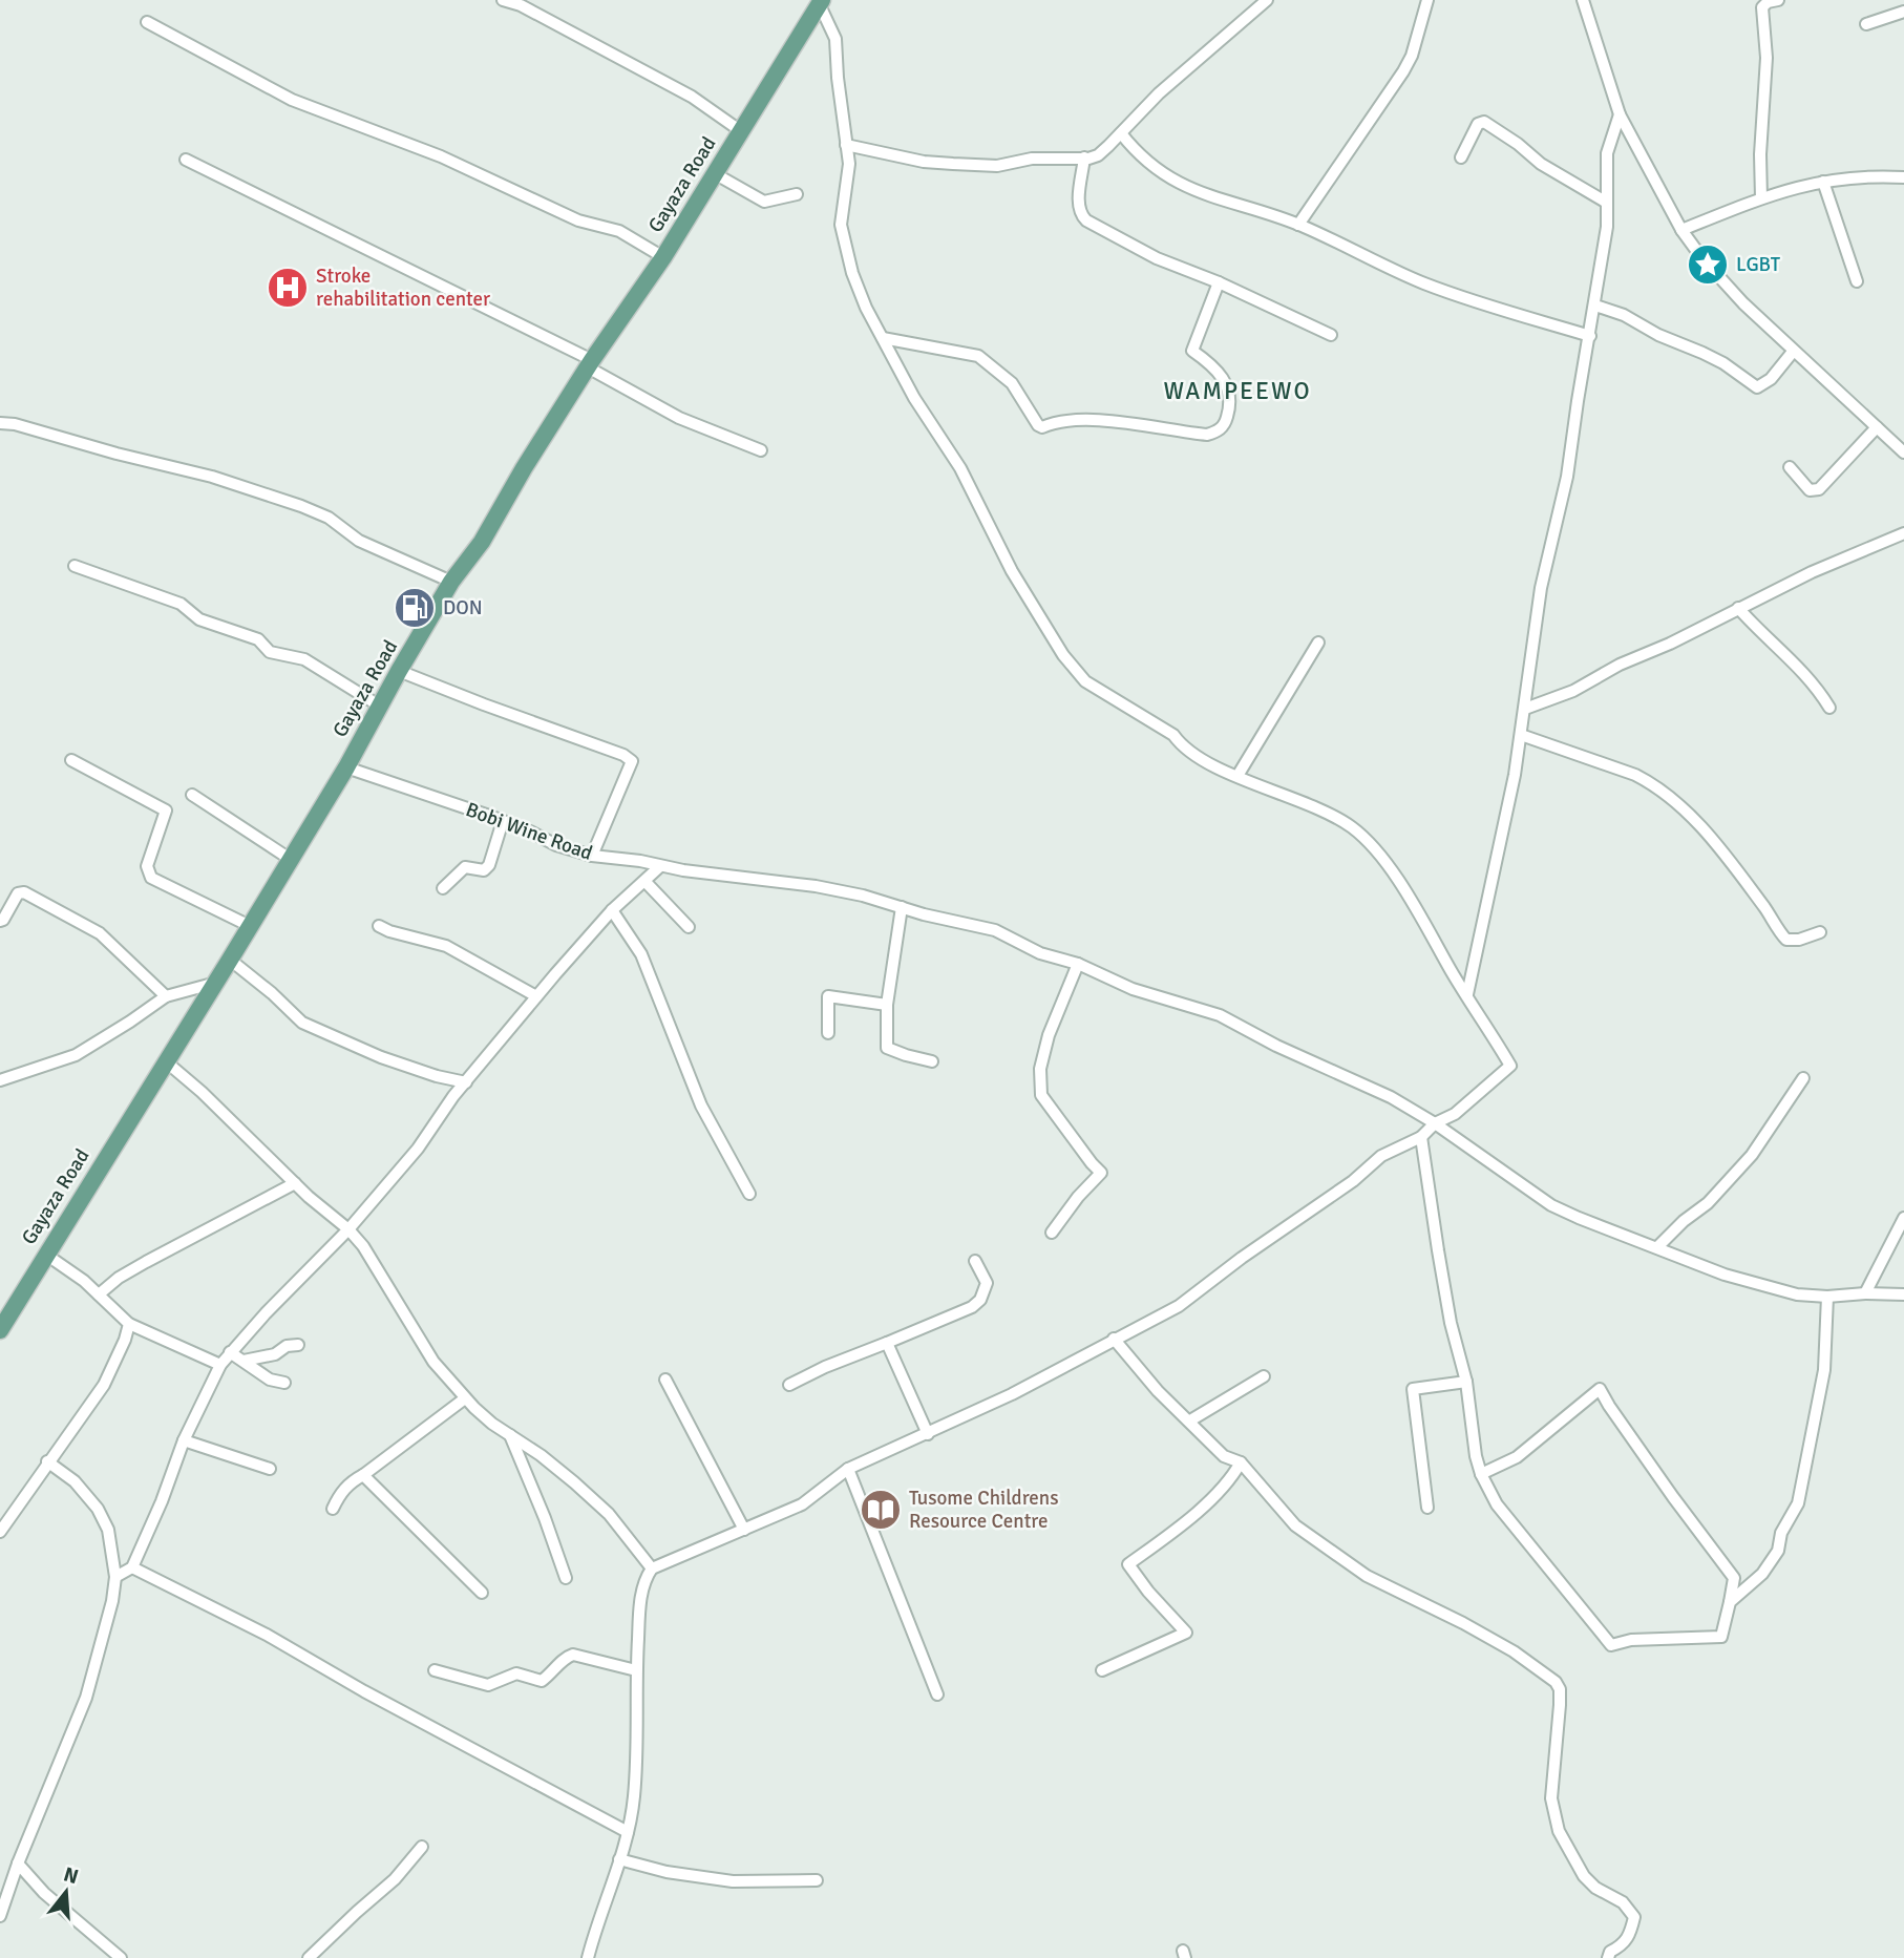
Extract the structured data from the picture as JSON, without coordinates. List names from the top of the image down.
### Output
{
  "streets": {
    "main road": ["Gayaza Road"],
    "street": ["Bobi Wine Road"]
  },
  "crossings": [
    ["Gayaza Road", "Bobi Wine Road"]
  ],
  "districts": ["WAMPEEWO"],
  "places": {
    "place": ["LGBT"],
    "hospital": ["Stroke rehabilitation center"],
    "fuel station": ["DON"],
    "library": ["Tusome Childrens Resource Centre"]
  },
  "north": "top"
}
